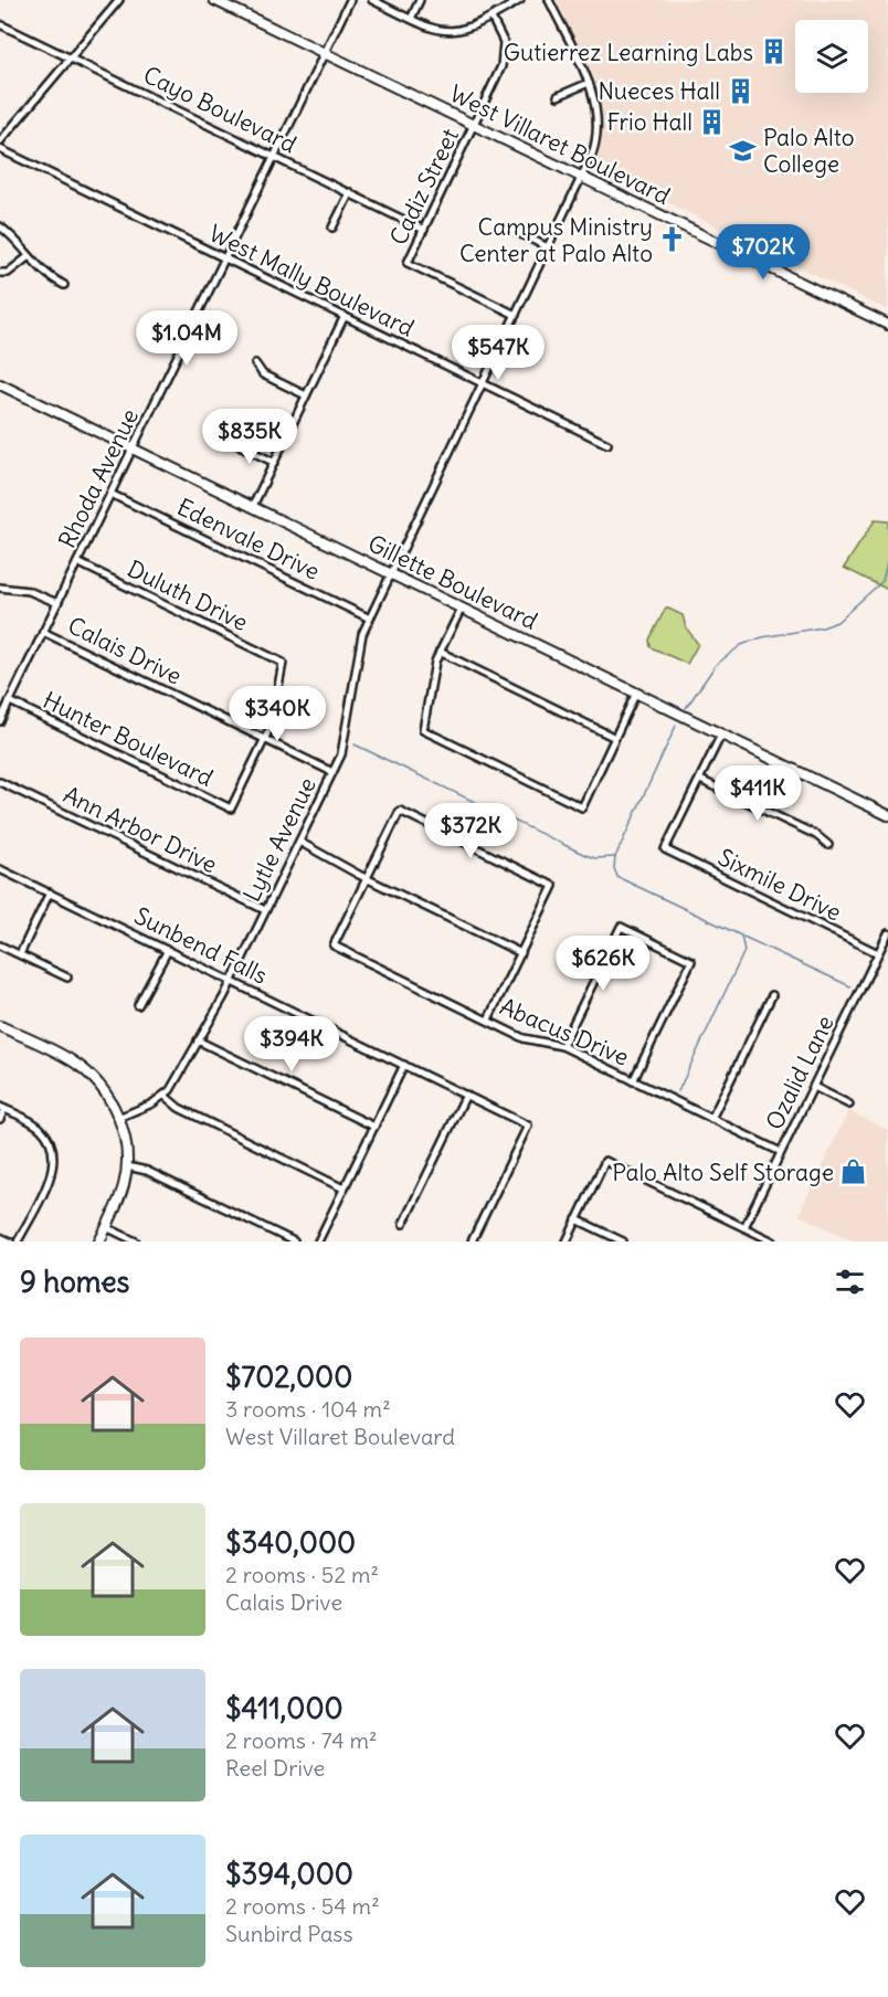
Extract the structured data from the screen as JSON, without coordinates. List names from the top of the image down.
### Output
{
  "streets": {
    "street": [
      "Cayo Boulevard",
      "West Villaret Boulevard",
      "Cadiz Street",
      "West Mally Boulevard",
      "Rhoda Avenue",
      "Edenvale Drive",
      "Gillette Boulevard",
      "Duluth Drive",
      "Calais Drive",
      "Hunter Boulevard",
      "Ann Arbor Drive",
      "Lytle Avenue",
      "Sixmile Drive",
      "Sunbend Falls",
      "Abacus Drive",
      "Ozalid Lane"
    ]
  },
  "crossings": [
    ["Cayo Boulevard", "Cadiz Street"],
    ["Cayo Boulevard", "Rhoda Avenue"],
    ["West Villaret Boulevard", "Cadiz Street"],
    ["West Villaret Boulevard", "Rhoda Avenue"],
    ["West Villaret Boulevard", "Lytle Avenue"],
    ["Cadiz Street", "Lytle Avenue"],
    ["West Mally Boulevard", "Rhoda Avenue"],
    ["West Mally Boulevard", "Lytle Avenue"],
    ["Rhoda Avenue", "Edenvale Drive"],
    ["Rhoda Avenue", "Gillette Boulevard"],
    ["Rhoda Avenue", "Duluth Drive"],
    ["Rhoda Avenue", "Calais Drive"],
    ["Rhoda Avenue", "Hunter Boulevard"],
    ["Edenvale Drive", "Lytle Avenue"],
    ["Gillette Boulevard", "Lytle Avenue"],
    ["Duluth Drive", "Calais Drive"],
    ["Duluth Drive", "Hunter Boulevard"],
    ["Calais Drive", "Hunter Boulevard"],
    ["Calais Drive", "Lytle Avenue"],
    ["Ann Arbor Drive", "Lytle Avenue"],
    ["Lytle Avenue", "Sunbend Falls"],
    ["Sixmile Drive", "Ozalid Lane"],
    ["Abacus Drive", "Ozalid Lane"]
  ],
  "places": {
    "building": ["Gutierrez Learning Labs", "Nueces Hall", "Frio Hall"],
    "school or university": ["Palo Alto College"],
    "church": ["Campus Ministry Center at Palo Alto"],
    "shop": ["Palo Alto Self Storage"]
  },
  "page": {
    "price": [
      "$702K",
      "$1.04M",
      "$547K",
      "$835K",
      "$340K",
      "$411K",
      "$372K",
      "$626K",
      "$394K"
    ],
    "heading": "9 homes",
    "list": [
      {
        "name": "$702,000",
        "note": "3 rooms · 104 m² · West Villaret Boulevard"
      },
      {
        "name": "$340,000",
        "note": "2 rooms · 52 m² · Calais Drive"
      },
      {
        "name": "$411,000",
        "note": "2 rooms · 74 m² · Reel Drive"
      },
      {
        "name": "$394,000",
        "note": "2 rooms · 54 m² · Sunbird Pass"
      }
    ]
  }
}
